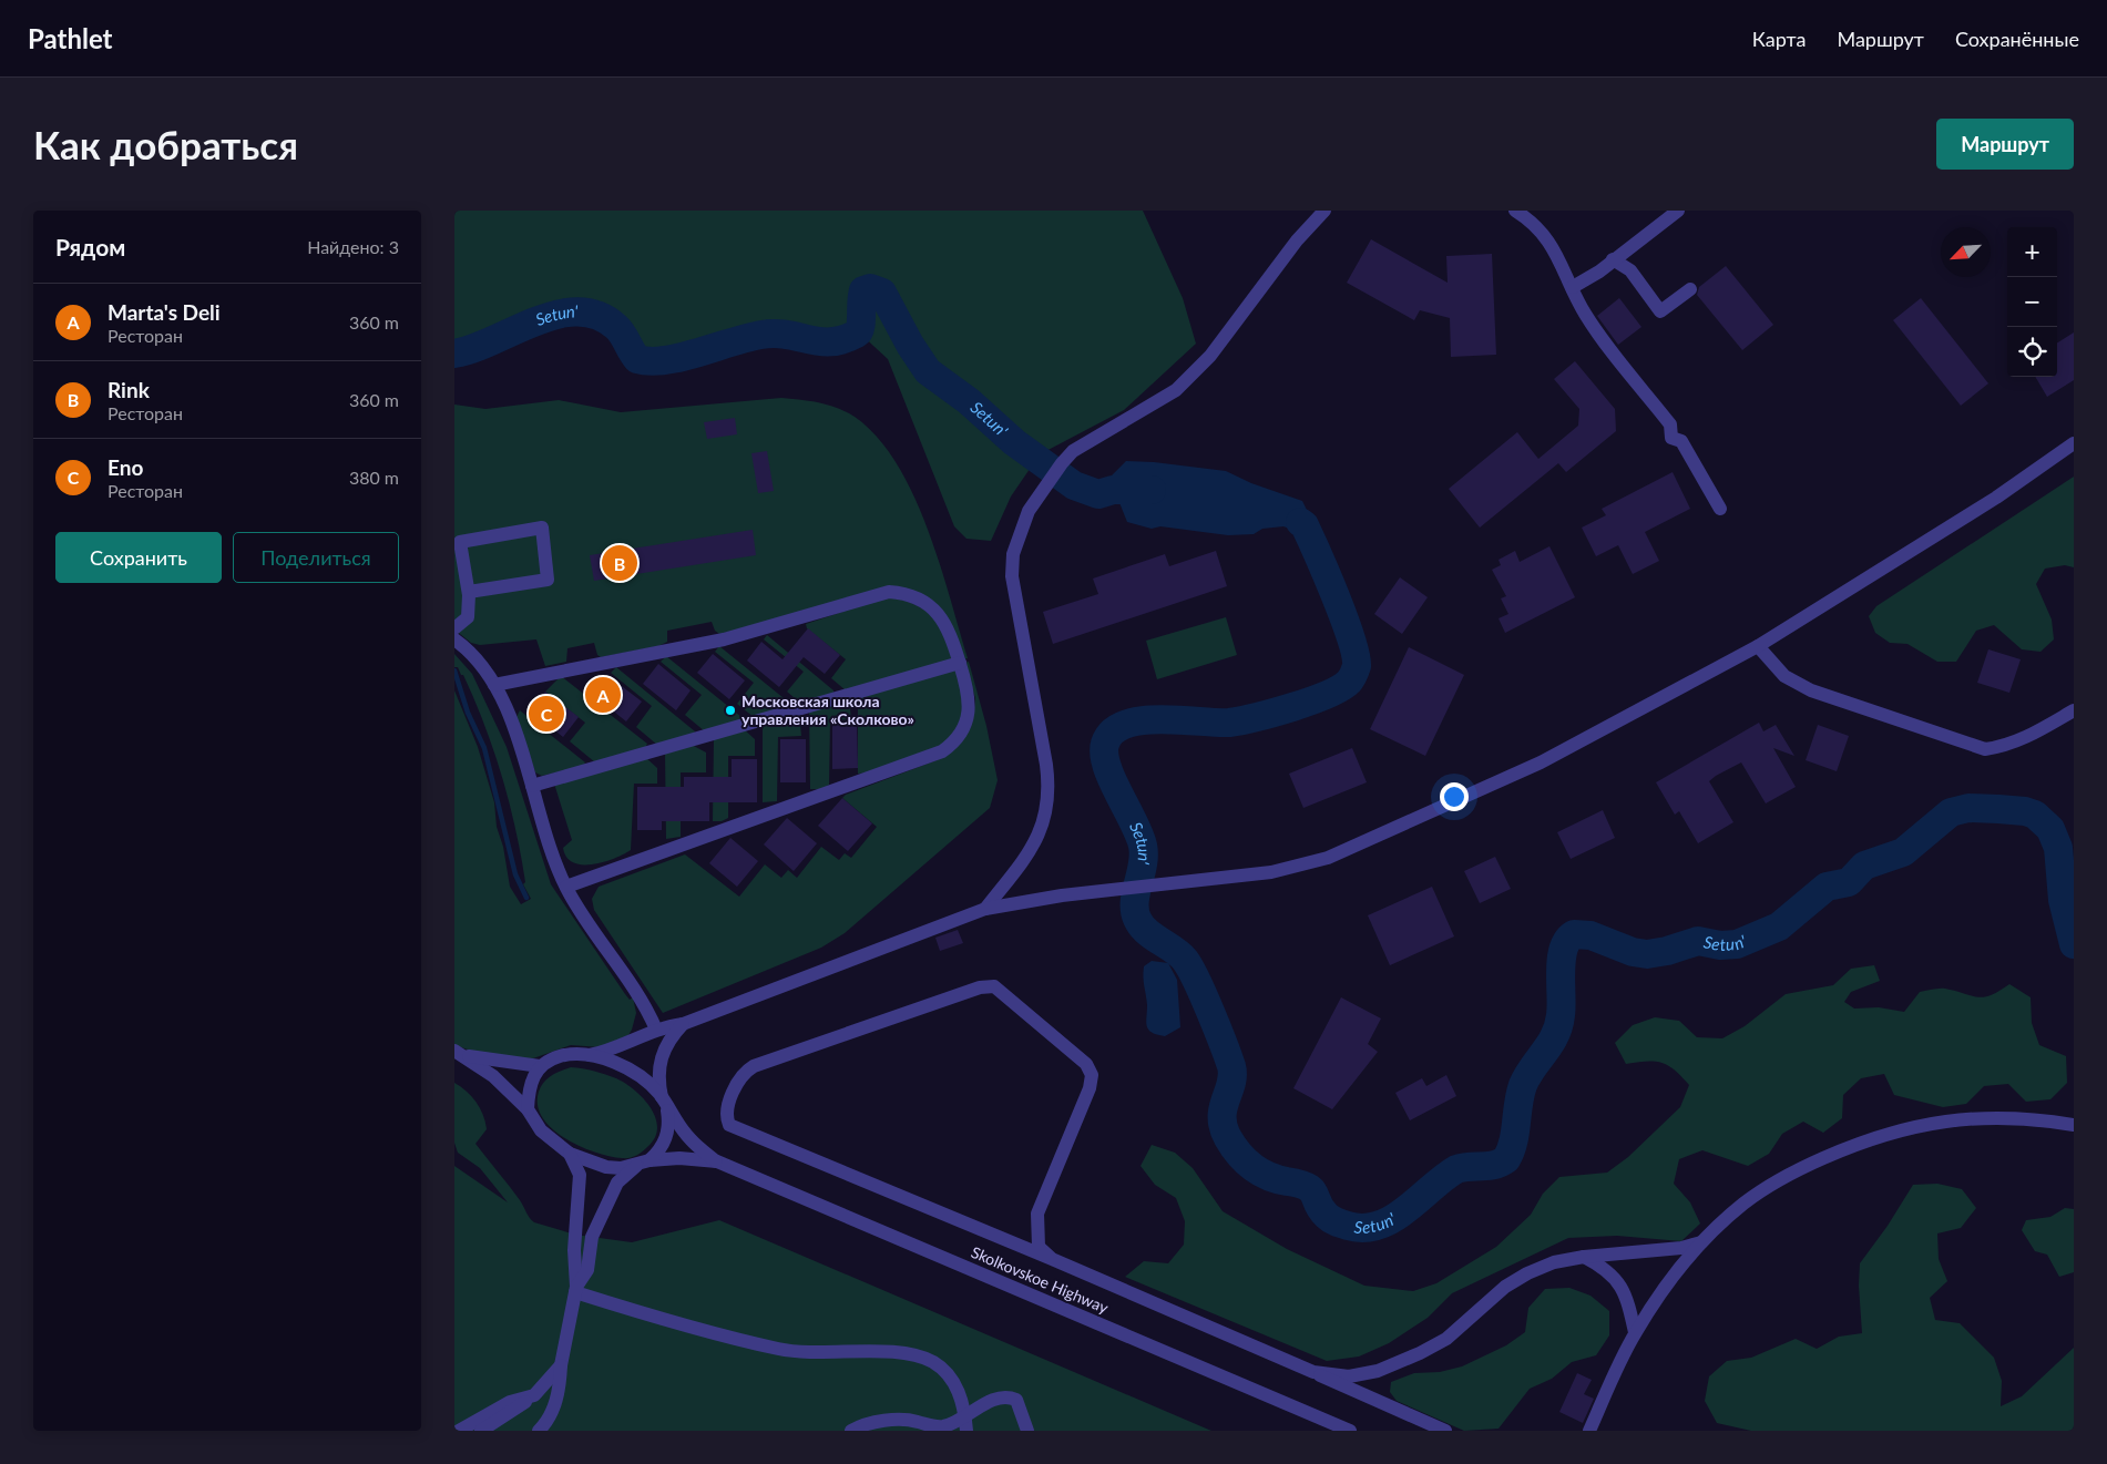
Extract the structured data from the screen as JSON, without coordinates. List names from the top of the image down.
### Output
{
  "streets": {
    "street": ["Skolkovskoe Highway"]
  },
  "water": ["Setun'"],
  "places": ["Московская школа управления «Сколково»"],
  "north": "bottom left",
  "page": {
    "header": "Pathlet",
    "nav": ["Карта", "Маршрут", "Сохранённые"],
    "buttons": [
      "Маршрут",
      ["Сохранить", "Поделиться"]
    ],
    "title": "Как добраться",
    "heading": ["Рядом", "Найдено: 3"],
    "map_buttons": ["+", "−"],
    "list": [
      {
        "mark": "A",
        "name": "Marta's Deli",
        "note": "Ресторан",
        "value": "360 m"
      },
      {
        "mark": "B",
        "name": "Rink",
        "note": "Ресторан",
        "value": "360 m"
      },
      {
        "mark": "C",
        "name": "Eno",
        "note": "Ресторан",
        "value": "380 m"
      }
    ],
    "pins": ["B", "A", "C"]
  }
}
